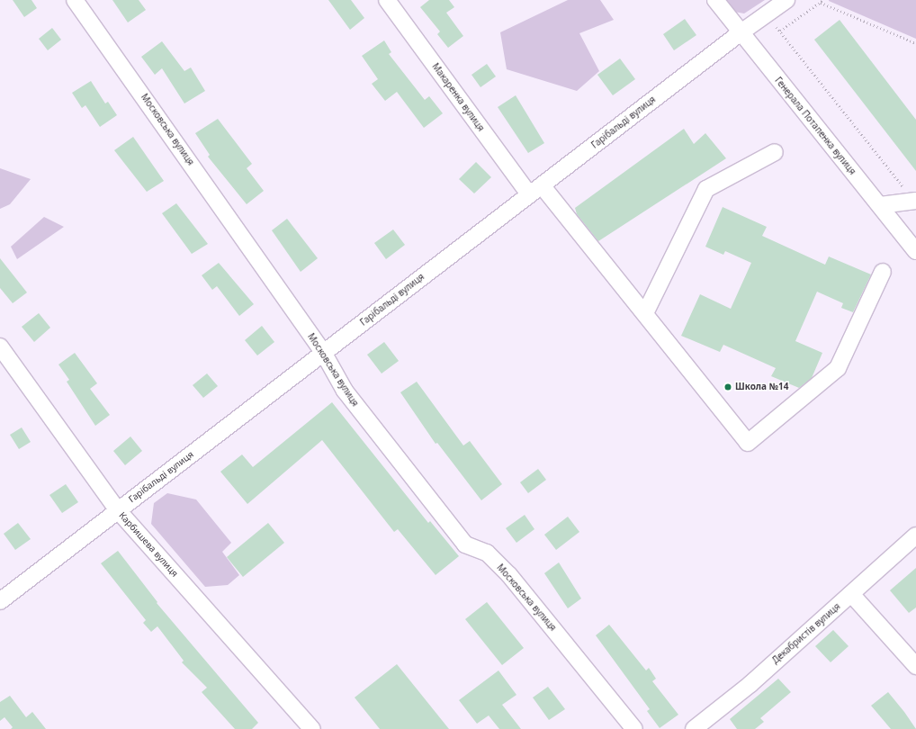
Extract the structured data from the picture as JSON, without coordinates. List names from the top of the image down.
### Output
{
  "streets": {
    "street": [
      "Макаренка вулиця",
      "Гарібальді вулиця",
      "Генерала Потапенка вулиця",
      "Московська вулиця",
      "Карбишева вулиця",
      "Декабристів вулиця"
    ]
  },
  "crossings": [
    ["Макаренка вулиця", "Гарібальді вулиця"],
    ["Гарібальді вулиця", "Генерала Потапенка вулиця"],
    ["Гарібальді вулиця", "Московська вулиця"],
    ["Гарібальді вулиця", "Карбишева вулиця"]
  ],
  "places": ["Школа №14"]
}
